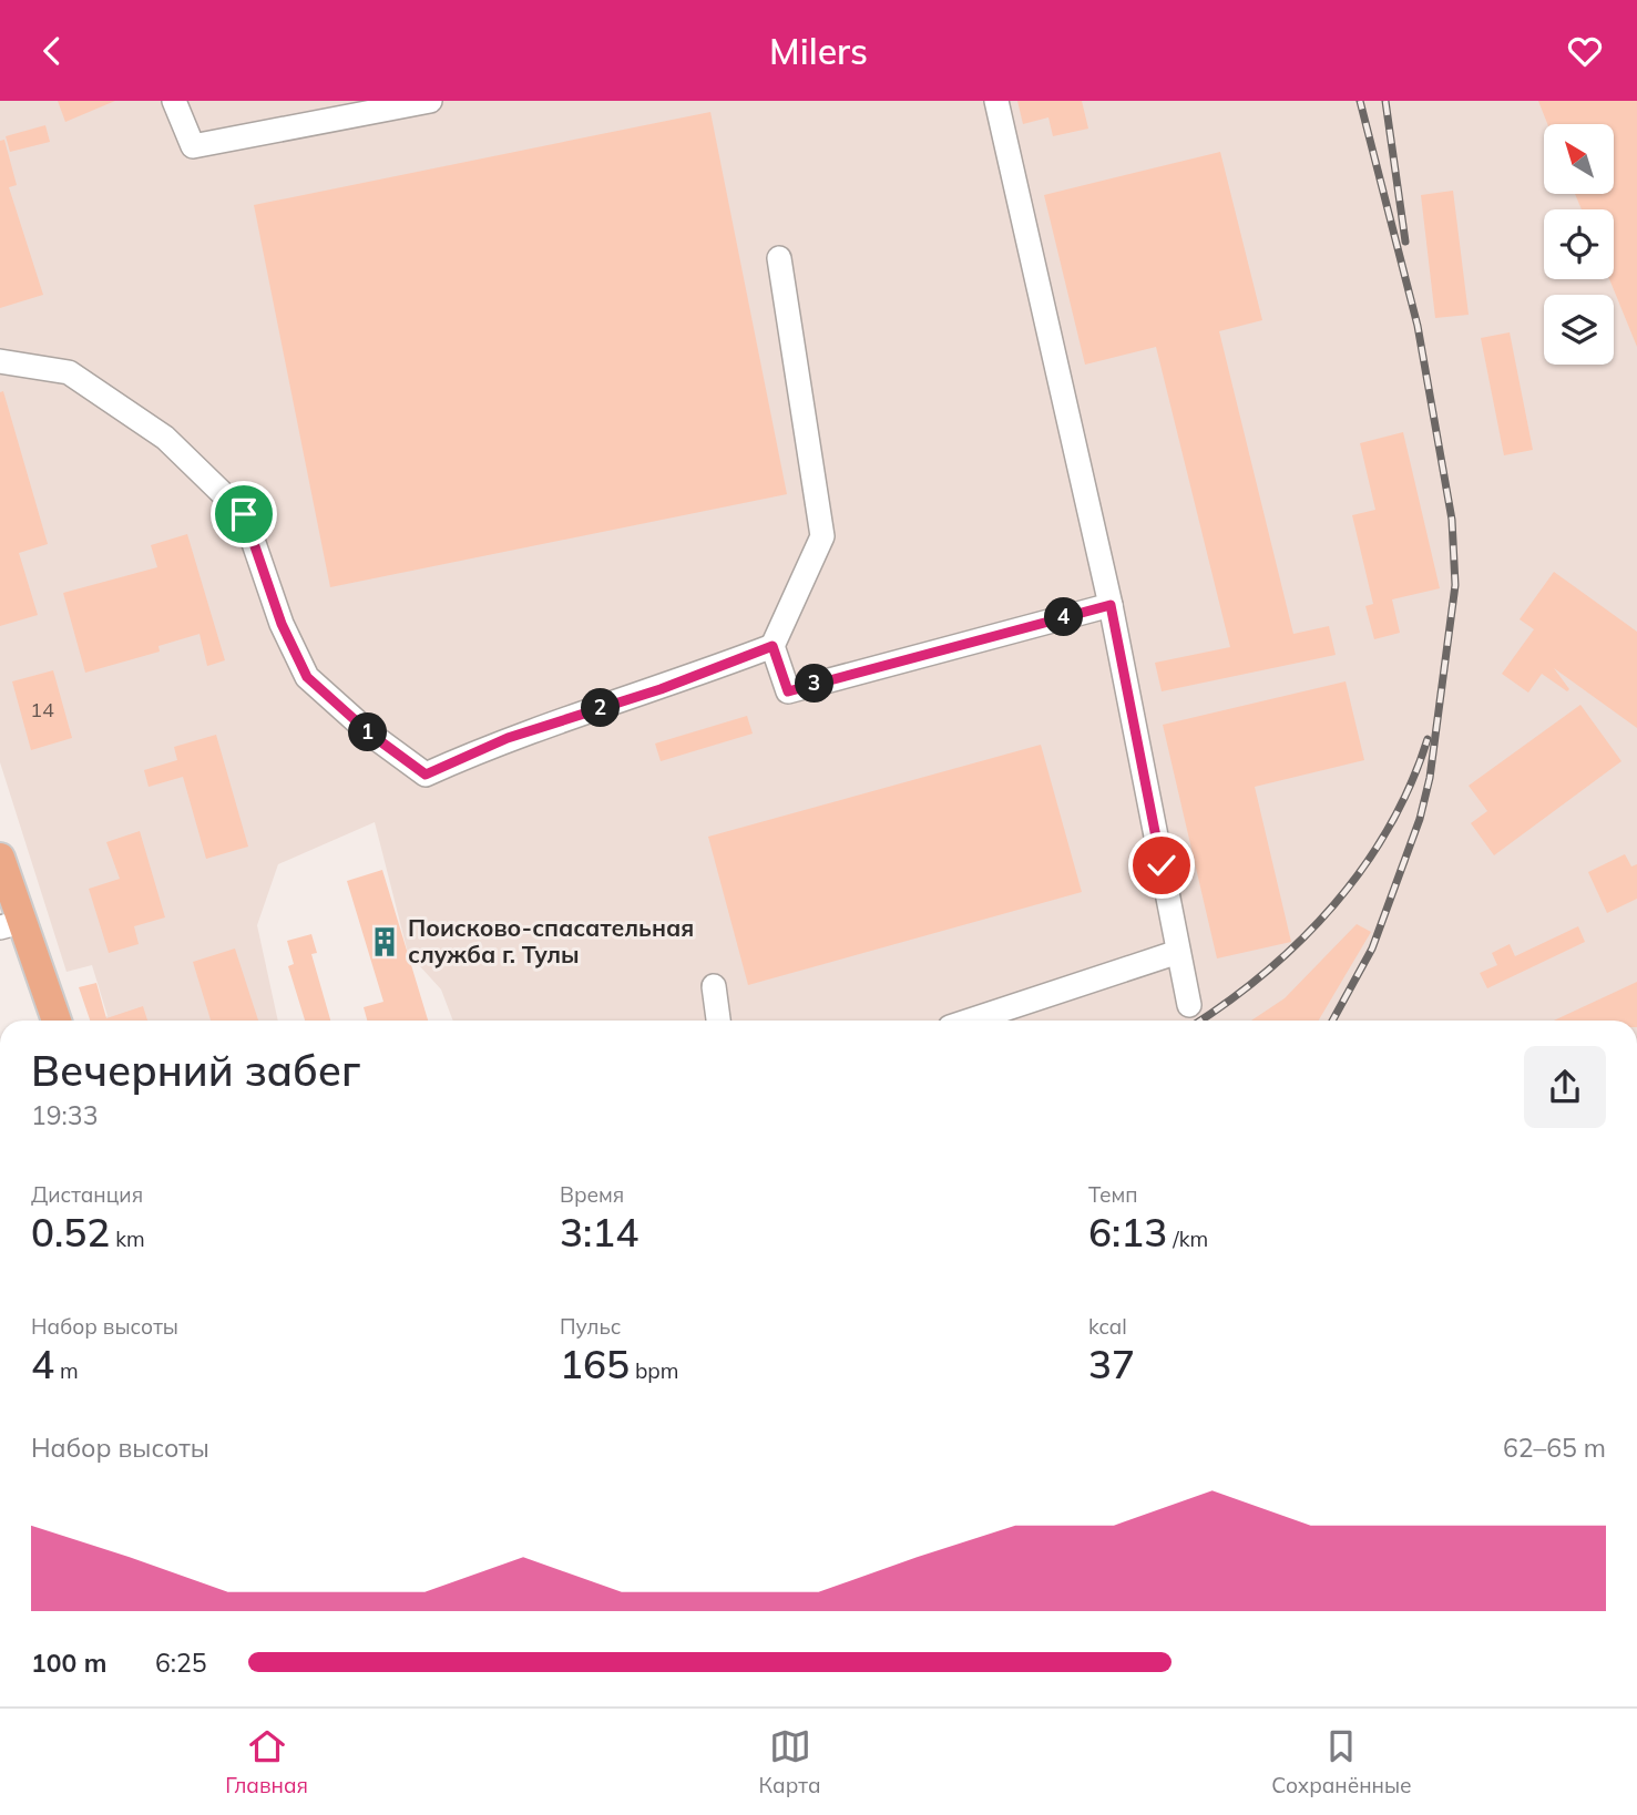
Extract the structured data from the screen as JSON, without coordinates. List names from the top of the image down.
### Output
{
  "places": {
    "building": ["Поисково-спасательная служба г. Тулы"]
  },
  "house_numbers": ["14"],
  "north": "top left",
  "page": {
    "header": "Milers",
    "pins": [
      "4",
      "3",
      "2",
      "1"
    ],
    "heading": ["Вечерний забег", "19:33"],
    "stats": [
      ["Дистанция", "0.52 km"],
      ["Время", "3:14"],
      ["Темп", "6:13 /km"],
      ["Набор высоты", "4 m"],
      ["Пульс", "165 bpm"],
      ["kcal", "37"]
    ],
    "chart": ["Набор высоты", "62–65 m"],
    "list": [
      {
        "name": "100 m",
        "note": "6:25"
      }
    ],
    "tabs": ["Главная", "Карта", "Сохранённые"]
  }
}
